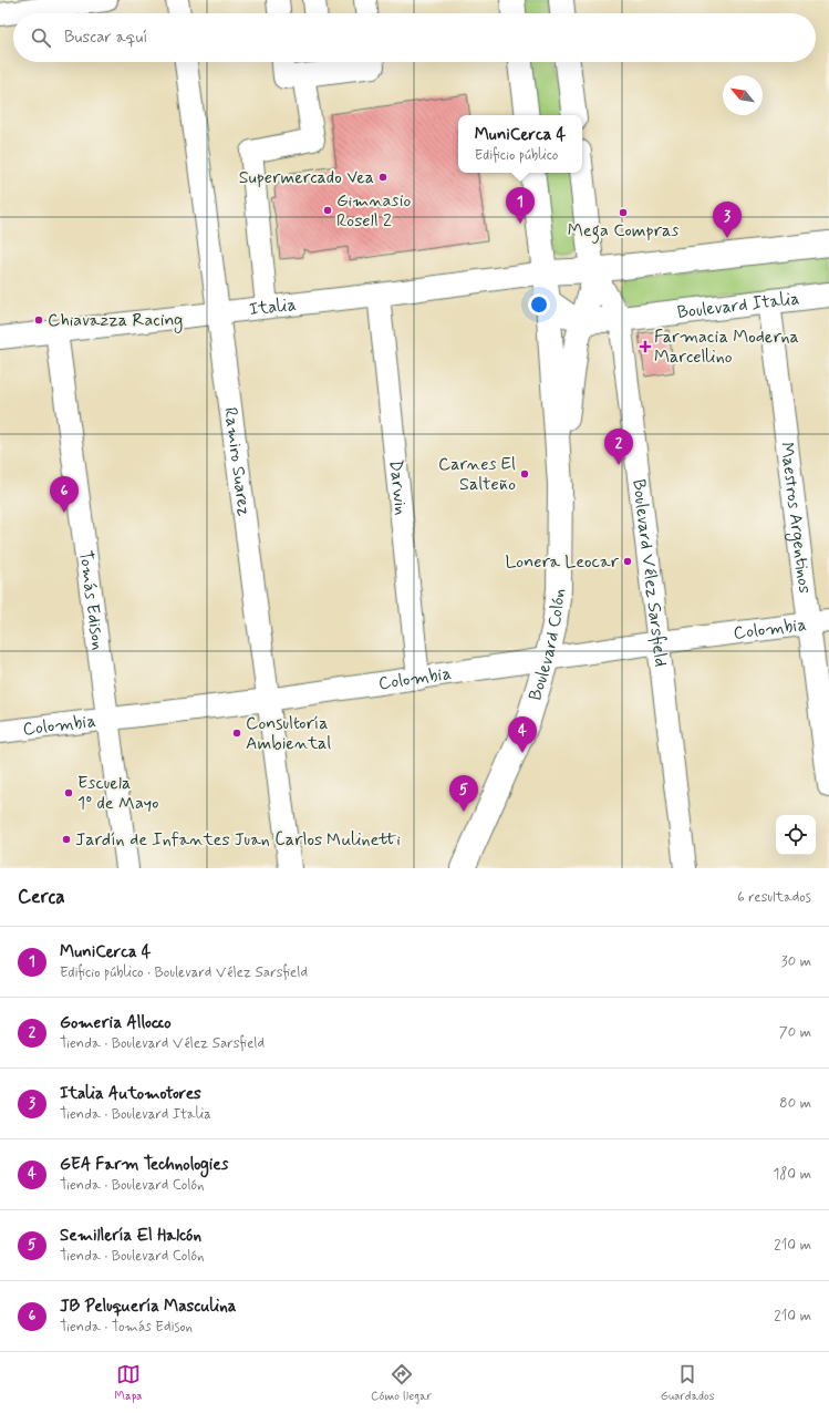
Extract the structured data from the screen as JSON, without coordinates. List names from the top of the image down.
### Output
{
  "streets": {
    "main road": ["Boulevard Italia", "Boulevard Vélez Sarsfield", "Boulevard Colón"],
    "street": [
      "Italia",
      "Ramiro Suarez",
      "Darwin",
      "Maestros Argentinos",
      "Tomás Edison",
      "Colombia"
    ]
  },
  "crossings": [
    ["Boulevard Italia", "Maestros Argentinos"],
    ["Boulevard Italia", "Boulevard Vélez Sarsfield"],
    ["Boulevard Italia", "Boulevard Colón"],
    ["Italia", "Ramiro Suarez"],
    ["Italia", "Darwin"],
    ["Italia", "Tomás Edison"],
    ["Ramiro Suarez", "Colombia"],
    ["Darwin", "Colombia"],
    ["Maestros Argentinos", "Colombia"],
    ["Boulevard Vélez Sarsfield", "Colombia"],
    ["Boulevard Vélez Sarsfield", "Boulevard Colón"],
    ["Tomás Edison", "Colombia"],
    ["Colombia", "Boulevard Colón"]
  ],
  "places": {
    "other": [
      "Supermercado Vea",
      "Gimnasio Rosell 2",
      "Mega Compras",
      "Chiavazza Racing",
      "Carnes El Salteño",
      "Lonera Leocar",
      "Consultoría Ambiental",
      "Escuela 1º de Mayo",
      "Jardín de Infantes Juan Carlos Mulinetti"
    ],
    "health": ["Farmacia Moderna Marcellino"]
  },
  "north": "top left",
  "page": {
    "search": "Buscar aquí",
    "popup": ["MuniCerca 4", "Edificio público"],
    "pins": [
      "1",
      "3",
      "2",
      "6",
      "4",
      "5"
    ],
    "heading": ["Cerca", "6 resultados"],
    "list": [
      {
        "mark": "1",
        "name": "MuniCerca 4",
        "note": "Edificio público · Boulevard Vélez Sarsfield",
        "value": "30 m"
      },
      {
        "mark": "2",
        "name": "Gomeria Allocco",
        "note": "Tienda · Boulevard Vélez Sarsfield",
        "value": "70 m"
      },
      {
        "mark": "3",
        "name": "Italia Automotores",
        "note": "Tienda · Boulevard Italia",
        "value": "80 m"
      },
      {
        "mark": "4",
        "name": "GEA Farm Technologies",
        "note": "Tienda · Boulevard Colón",
        "value": "180 m"
      },
      {
        "mark": "5",
        "name": "Semillería El Halcón",
        "note": "Tienda · Boulevard Colón",
        "value": "210 m"
      },
      {
        "mark": "6",
        "name": "JB Peluquería Masculina",
        "note": "Tienda · Tomás Edison",
        "value": "210 m"
      }
    ],
    "nav": ["Mapa", "Cómo llegar", "Guardados"]
  }
}
